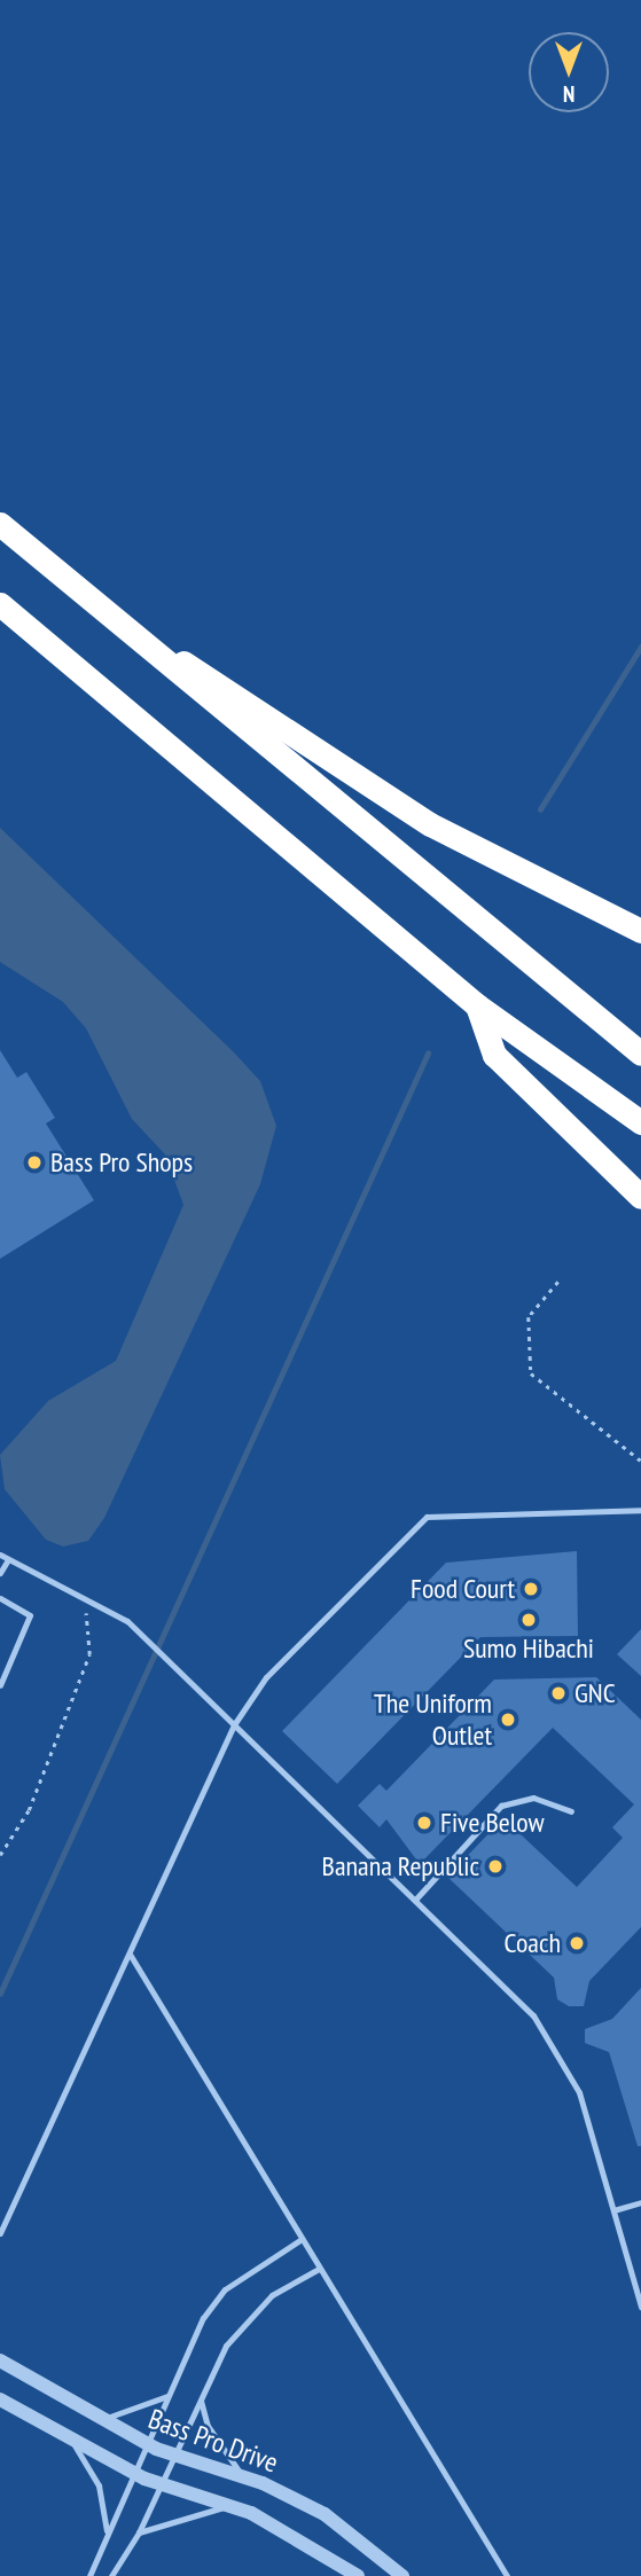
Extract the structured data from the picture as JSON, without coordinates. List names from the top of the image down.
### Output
{
  "streets": {
    "street": ["Bass Pro Drive"]
  },
  "places": [
    "Bass Pro Shops",
    "Food Court",
    "Sumo Hibachi",
    "GNC",
    "The Uniform Outlet",
    "Five Below",
    "Banana Republic",
    "Coach"
  ],
  "north": "bottom"
}
